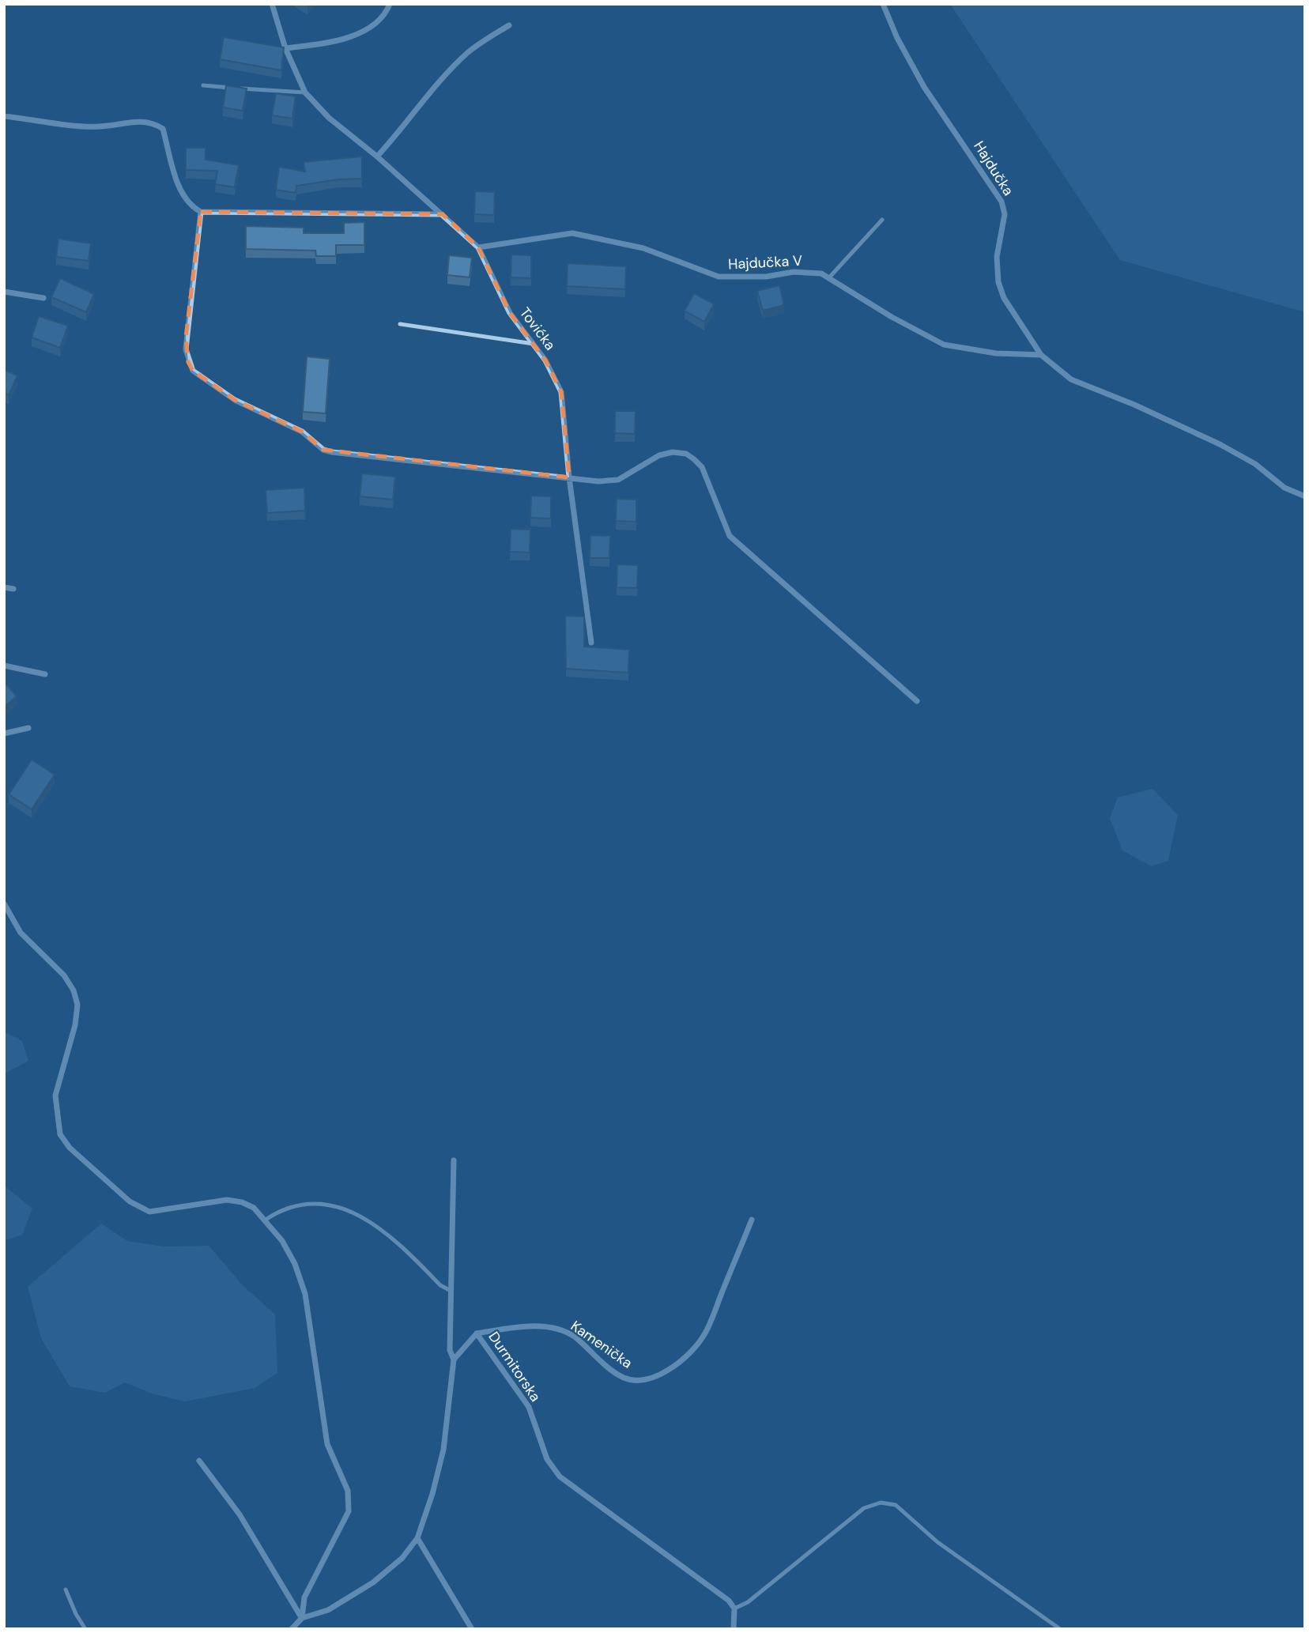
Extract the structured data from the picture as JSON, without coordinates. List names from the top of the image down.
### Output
{
  "streets": {
    "street": [
      "Hajdučka",
      "Hajdučka V",
      "Tovićka",
      "Kamenička",
      "Durmitorska"
    ]
  },
  "crossings": [
    ["Hajdučka", "Hajdučka V"],
    ["Hajdučka V", "Tovićka"],
    ["Kamenička", "Durmitorska"]
  ]
}
